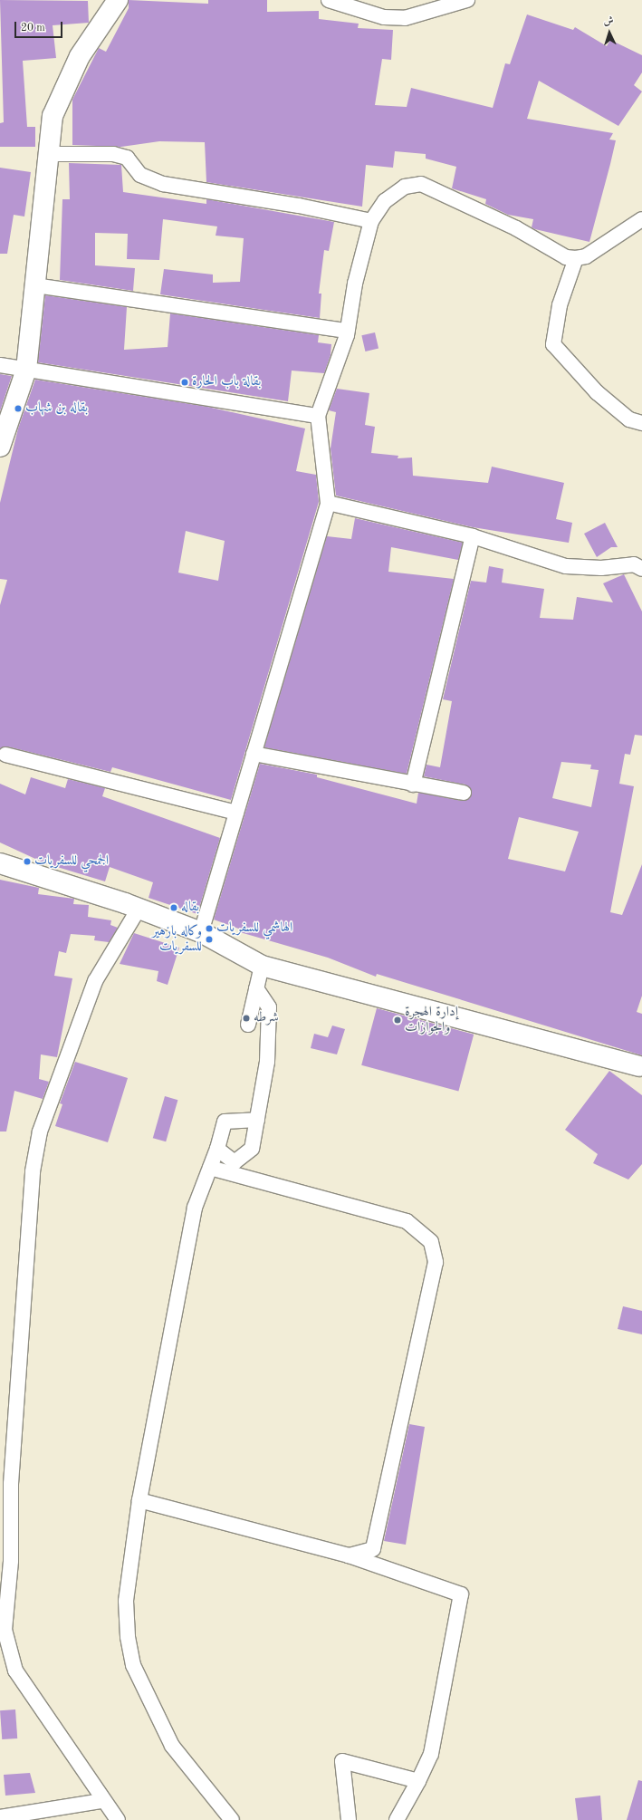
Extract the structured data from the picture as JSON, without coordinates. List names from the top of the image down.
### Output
{
  "places": [
    "بقالة باب الحارة",
    "بقاله بن شهاب",
    "الجمحي للسفريات",
    "بقاله",
    "الهاشمي للسفريات",
    "وكاله بازهير للسفريات",
    "شرطه",
    "إدارة الهجرة والجوازات"
  ],
  "scale_bar": "20 m",
  "north": "top"
}
